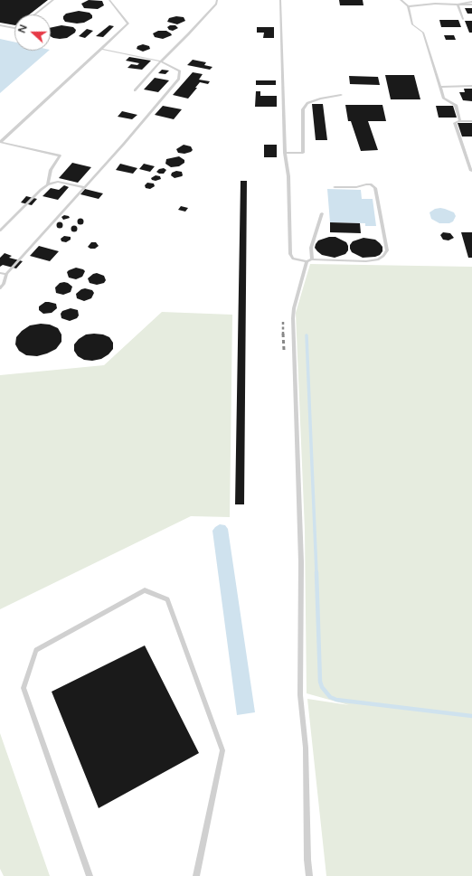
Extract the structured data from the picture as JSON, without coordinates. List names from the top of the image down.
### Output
{
  "north": "left"
}
